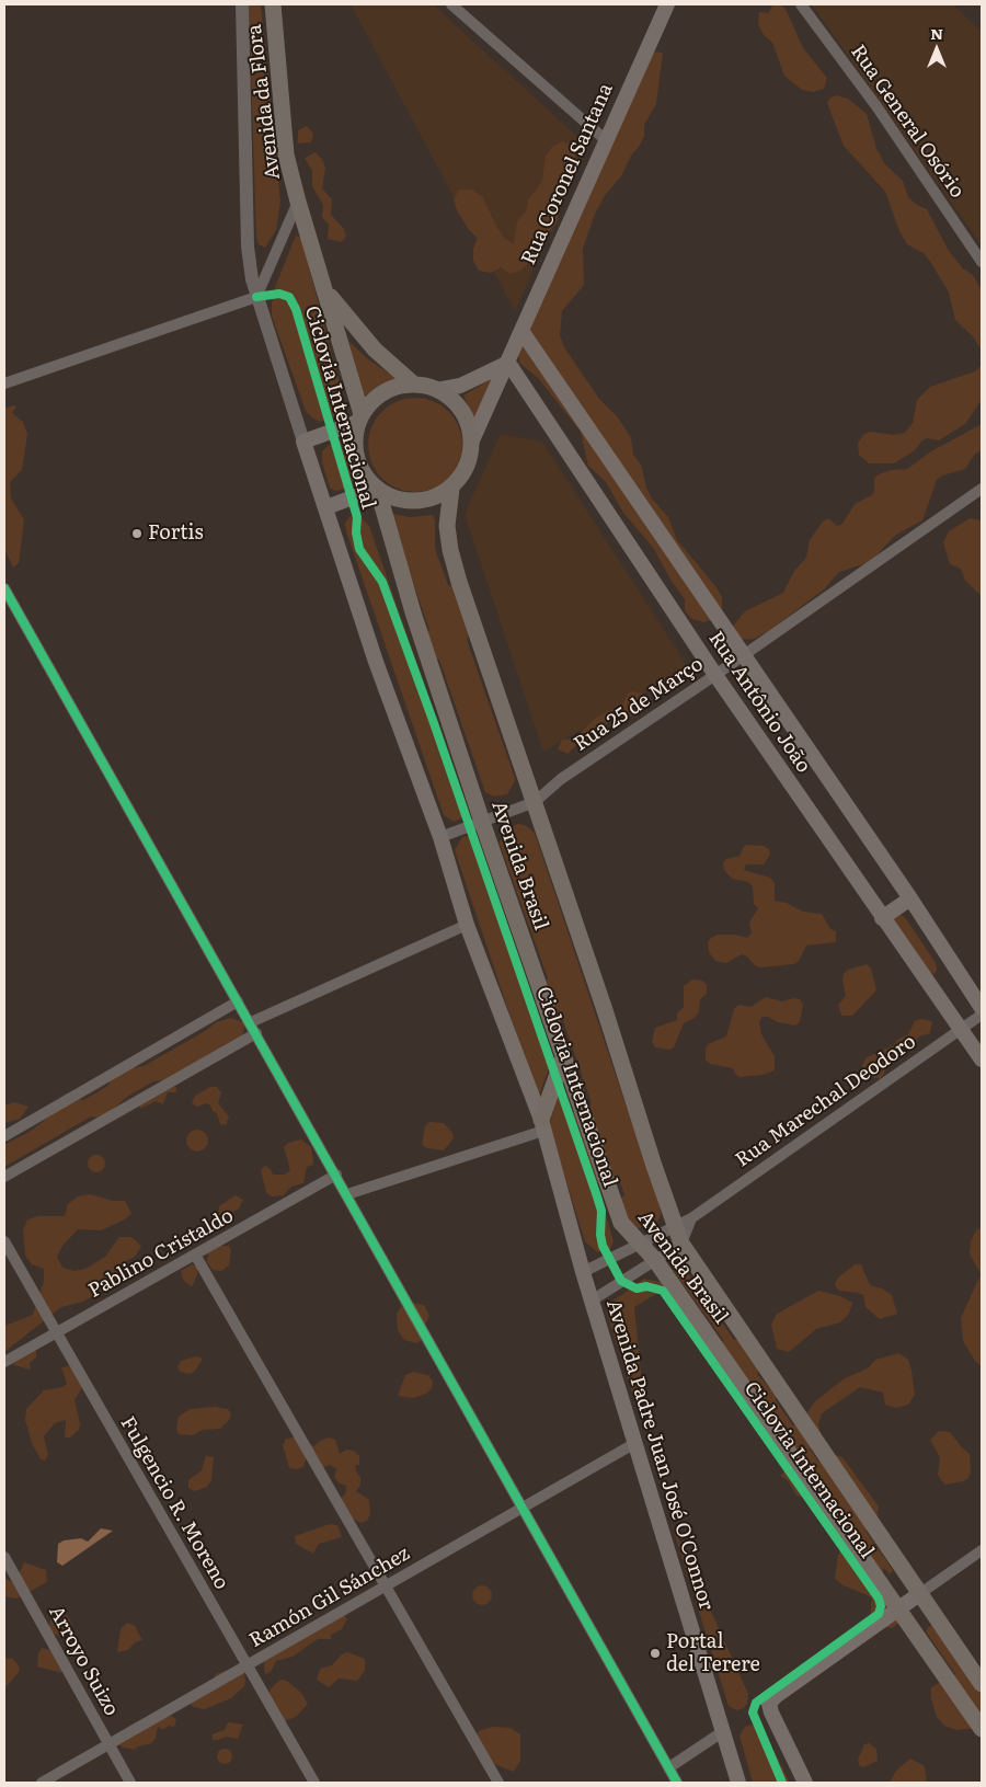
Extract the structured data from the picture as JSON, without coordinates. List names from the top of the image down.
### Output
{
  "streets": {
    "main road": [
      "Avenida da Flora",
      "Rua Coronel Santana",
      "Rua Antônio João",
      "Avenida Brasil",
      "Avenida Padre Juan José O'Connor"
    ],
    "street": [
      "Rua General Osório",
      "Rua 25 de Março",
      "Rua Marechal Deodoro",
      "Pablino Cristaldo",
      "Fulgencio R. Moreno",
      "Ramón Gil Sánchez",
      "Arroyo Suizo"
    ],
    "cycle path": ["Ciclovia Internacional"]
  },
  "crossings": [
    ["Avenida da Flora", "Rua Coronel Santana"],
    ["Avenida da Flora", "Avenida Brasil"],
    ["Rua Coronel Santana", "Rua Antônio João"],
    ["Rua Coronel Santana", "Avenida Brasil"],
    ["Rua Antônio João", "Rua 25 de Março"],
    ["Rua Antônio João", "Rua Marechal Deodoro"],
    ["Rua 25 de Março", "Avenida Brasil"],
    ["Rua 25 de Março", "Avenida Padre Juan José O'Connor"],
    ["Avenida Brasil", "Rua Marechal Deodoro"],
    ["Rua Marechal Deodoro", "Avenida Padre Juan José O'Connor"],
    ["Pablino Cristaldo", "Fulgencio R. Moreno"],
    ["Avenida Padre Juan José O'Connor", "Ramón Gil Sánchez"],
    ["Fulgencio R. Moreno", "Ramón Gil Sánchez"],
    ["Ramón Gil Sánchez", "Arroyo Suizo"]
  ],
  "places": ["Fortis", "Portal del Terere"],
  "north": "top"
}
